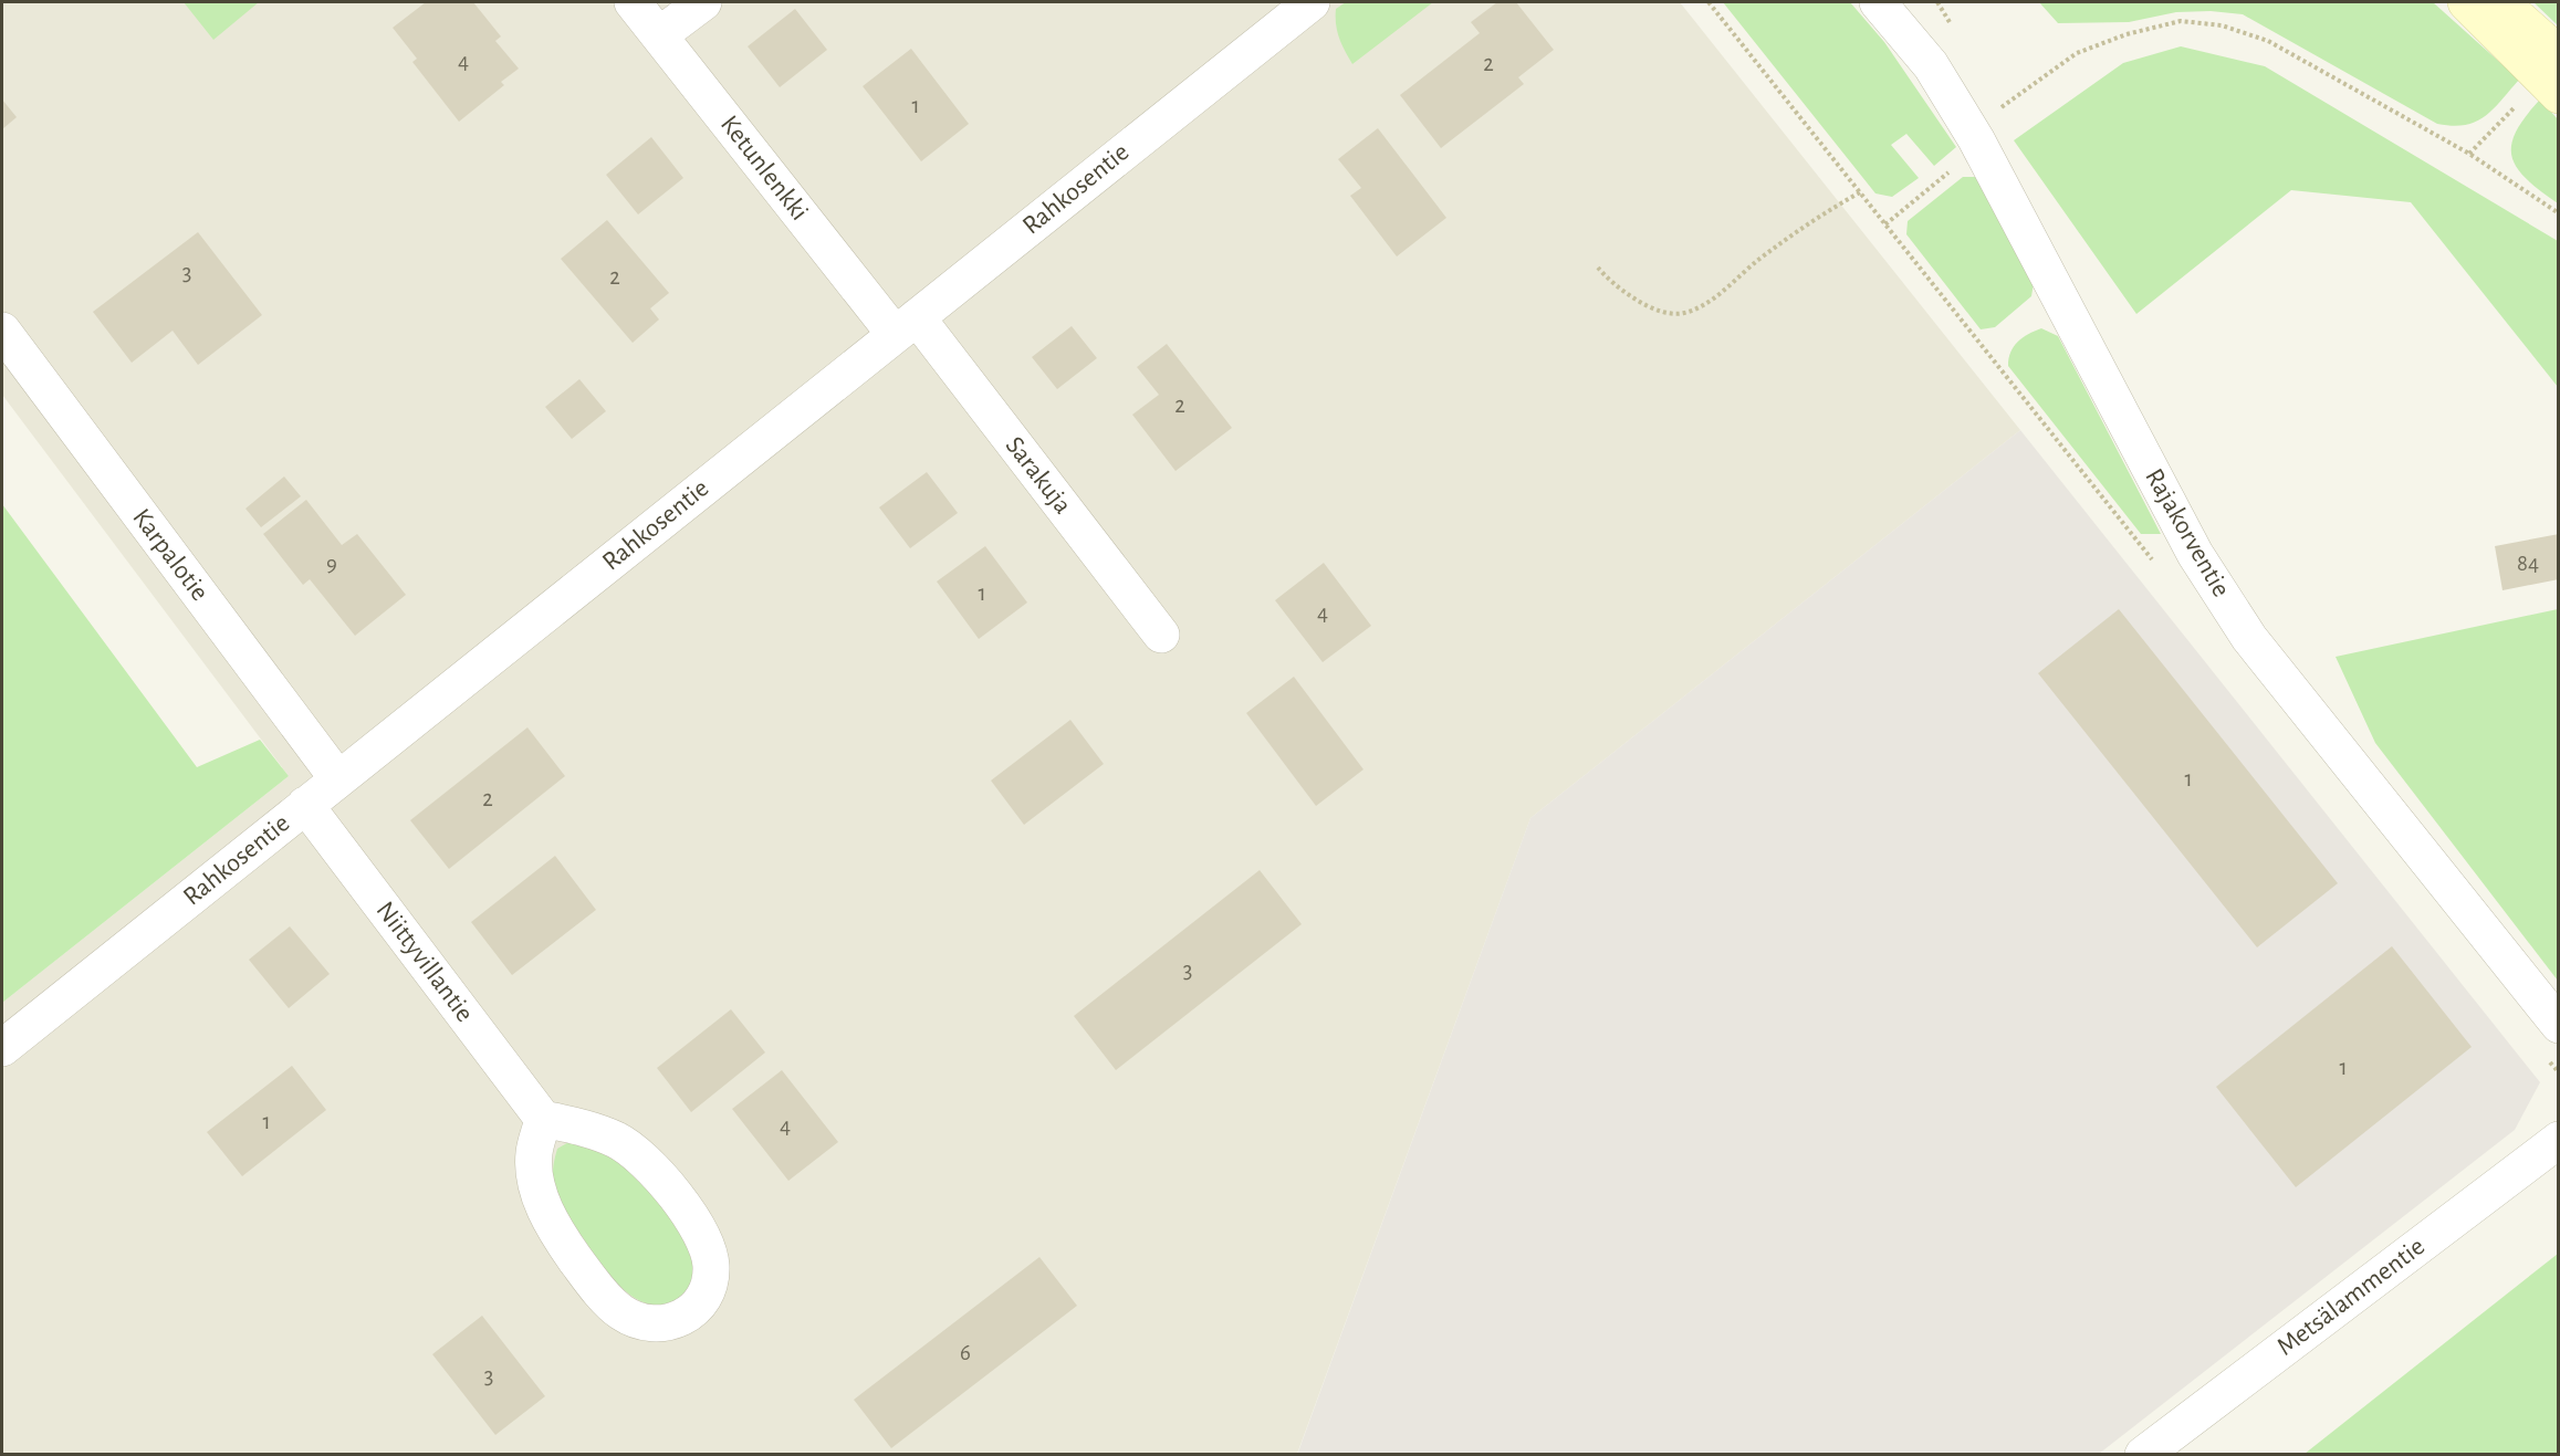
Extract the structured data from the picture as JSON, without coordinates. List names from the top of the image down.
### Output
{
  "streets": {
    "street": [
      "Ketunlenkki",
      "Rahkosentie",
      "Sarakuja",
      "Rajakorventie",
      "Karpalotie",
      "Niittyvillantie",
      "Metsälammentie"
    ]
  },
  "crossings": [
    ["Ketunlenkki", "Rahkosentie"],
    ["Ketunlenkki", "Sarakuja"],
    ["Rahkosentie", "Sarakuja"],
    ["Rahkosentie", "Karpalotie"],
    ["Rahkosentie", "Niittyvillantie"]
  ],
  "house_numbers": [
    "4",
    "2",
    "1",
    "3",
    "2",
    "2",
    "9",
    "84",
    "1",
    "4",
    "1",
    "2",
    "3",
    "1",
    "1",
    "4",
    "6",
    "3"
  ]
}
